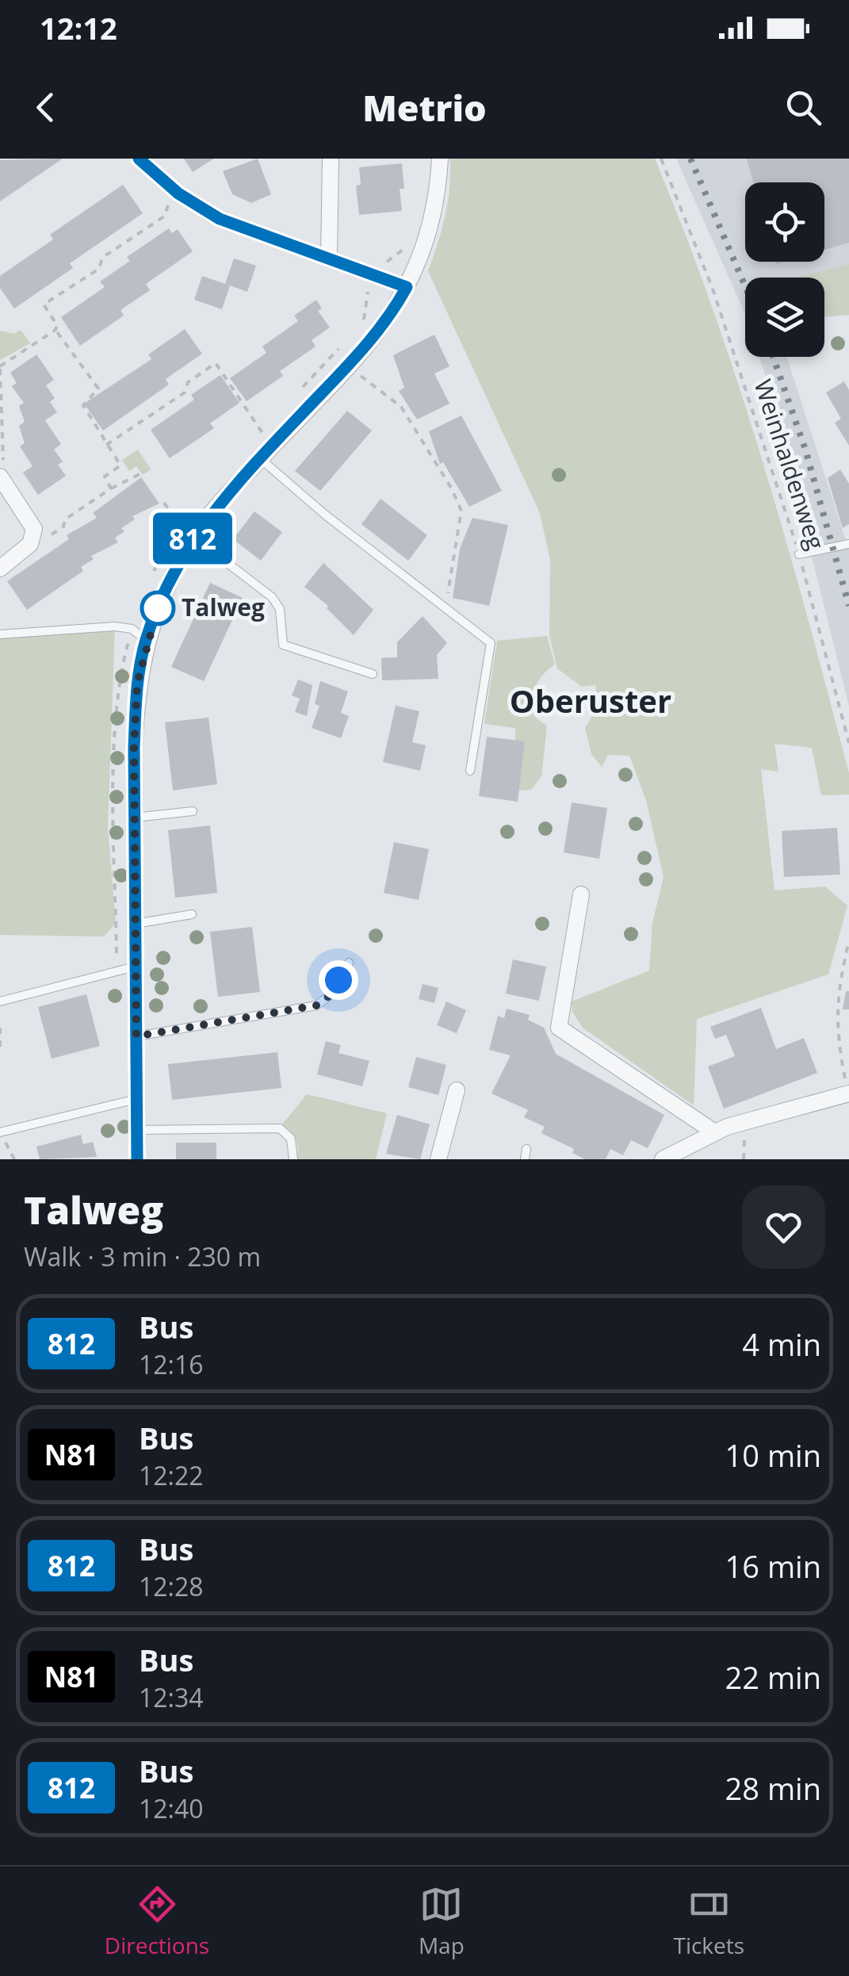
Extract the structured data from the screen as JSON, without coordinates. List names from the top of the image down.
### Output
{
  "streets": {
    "path": ["Weinhaldenweg"]
  },
  "districts": ["Oberuster"],
  "places": ["Talweg"],
  "lines": ["bus line 812"],
  "page": {
    "status": "12:12",
    "header": "Metrio",
    "on_map": "812",
    "heading": ["Talweg", "Walk · 3 min · 230 m"],
    "list": [
      {
        "mark": "812",
        "name": "Bus",
        "note": "12:16",
        "value": "4 min"
      },
      {
        "mark": "N81",
        "name": "Bus",
        "note": "12:22",
        "value": "10 min"
      },
      {
        "mark": "812",
        "name": "Bus",
        "note": "12:28",
        "value": "16 min"
      },
      {
        "mark": "N81",
        "name": "Bus",
        "note": "12:34",
        "value": "22 min"
      },
      {
        "mark": "812",
        "name": "Bus",
        "note": "12:40",
        "value": "28 min"
      }
    ],
    "tabs": ["Directions", "Map", "Tickets"]
  }
}
